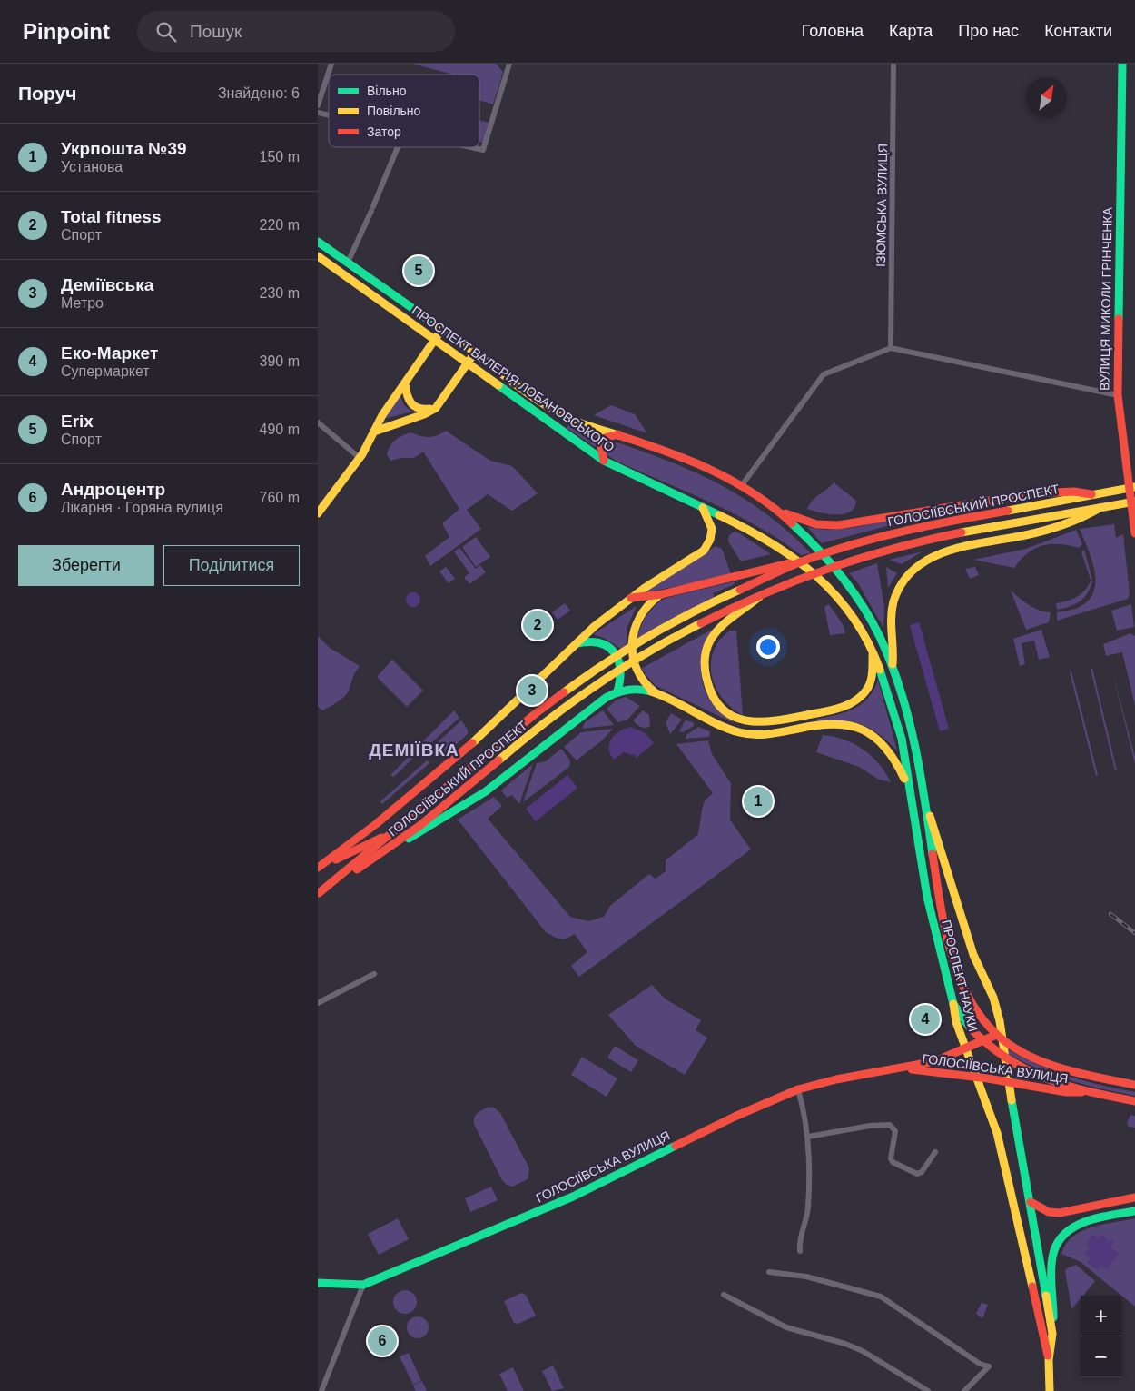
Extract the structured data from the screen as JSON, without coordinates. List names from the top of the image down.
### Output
{
  "streets": {
    "main road": [
      "ВУЛИЦЯ МИКОЛИ ГРІНЧЕНКА",
      "ПРОСПЕКТ ВАЛЕРІЯ ЛОБАНОВСЬКОГО",
      "ГОЛОСІЇВСЬКИЙ ПРОСПЕКТ",
      "ПРОСПЕКТ НАУКИ",
      "ГОЛОСІЇВСЬКА ВУЛИЦЯ"
    ],
    "street": ["ІЗЮМСЬКА ВУЛИЦЯ"]
  },
  "crossings": [
    ["ПРОСПЕКТ ВАЛЕРІЯ ЛОБАНОВСЬКОГО", "ГОЛОСІЇВСЬКИЙ ПРОСПЕКТ"],
    ["ПРОСПЕКТ ВАЛЕРІЯ ЛОБАНОВСЬКОГО", "ПРОСПЕКТ НАУКИ"],
    ["ПРОСПЕКТ НАУКИ", "ГОЛОСІЇВСЬКА ВУЛИЦЯ"]
  ],
  "districts": ["ДЕМІЇВКА"],
  "legend": ["Вільно", "Повільно", "Затор"],
  "north": "top right",
  "page": {
    "header": "Pinpoint",
    "search": "Пошук",
    "nav": [
      "Головна",
      "Карта",
      "Про нас",
      "Контакти"
    ],
    "heading": ["Поруч", "Знайдено: 6"],
    "list": [
      {
        "mark": "1",
        "name": "Укрпошта №39",
        "note": "Установа",
        "value": "150 m"
      },
      {
        "mark": "2",
        "name": "Total fitness",
        "note": "Спорт",
        "value": "220 m"
      },
      {
        "mark": "3",
        "name": "Деміївська",
        "note": "Метро",
        "value": "230 m"
      },
      {
        "mark": "4",
        "name": "Еко-Маркет",
        "note": "Супермаркет",
        "value": "390 m"
      },
      {
        "mark": "5",
        "name": "Erix",
        "note": "Спорт",
        "value": "490 m"
      },
      {
        "mark": "6",
        "name": "Андроцентр",
        "note": "Лікарня · Горяна вулиця",
        "value": "760 m"
      }
    ],
    "pins": [
      "5",
      "2",
      "3",
      "1",
      "4",
      "6"
    ],
    "buttons": ["Зберегти", "Поділитися"],
    "map_buttons": ["+", "−"]
  }
}
